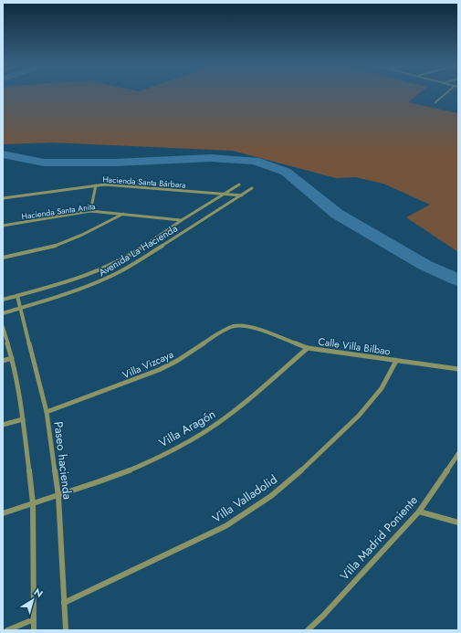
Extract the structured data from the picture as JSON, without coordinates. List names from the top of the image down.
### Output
{
  "streets": {
    "street": [
      "Hacienda Santa Bárbara",
      "Hacienda Santa Anita",
      "Avenida La Hacienda",
      "Calle Villa Bilbao",
      "Villa Vizcaya",
      "Villa Aragón",
      "Paseo hacienda",
      "Villa Valladolid",
      "Villa Madrid Poniente"
    ]
  },
  "crossings": [
    ["Hacienda Santa Bárbara", "Avenida La Hacienda"],
    ["Hacienda Santa Anita", "Avenida La Hacienda"],
    ["Avenida La Hacienda", "Paseo hacienda"],
    ["Calle Villa Bilbao", "Villa Vizcaya"],
    ["Calle Villa Bilbao", "Villa Aragón"],
    ["Calle Villa Bilbao", "Villa Valladolid"],
    ["Villa Vizcaya", "Paseo hacienda"],
    ["Villa Aragón", "Paseo hacienda"],
    ["Paseo hacienda", "Villa Valladolid"]
  ],
  "north": "top right"
}
